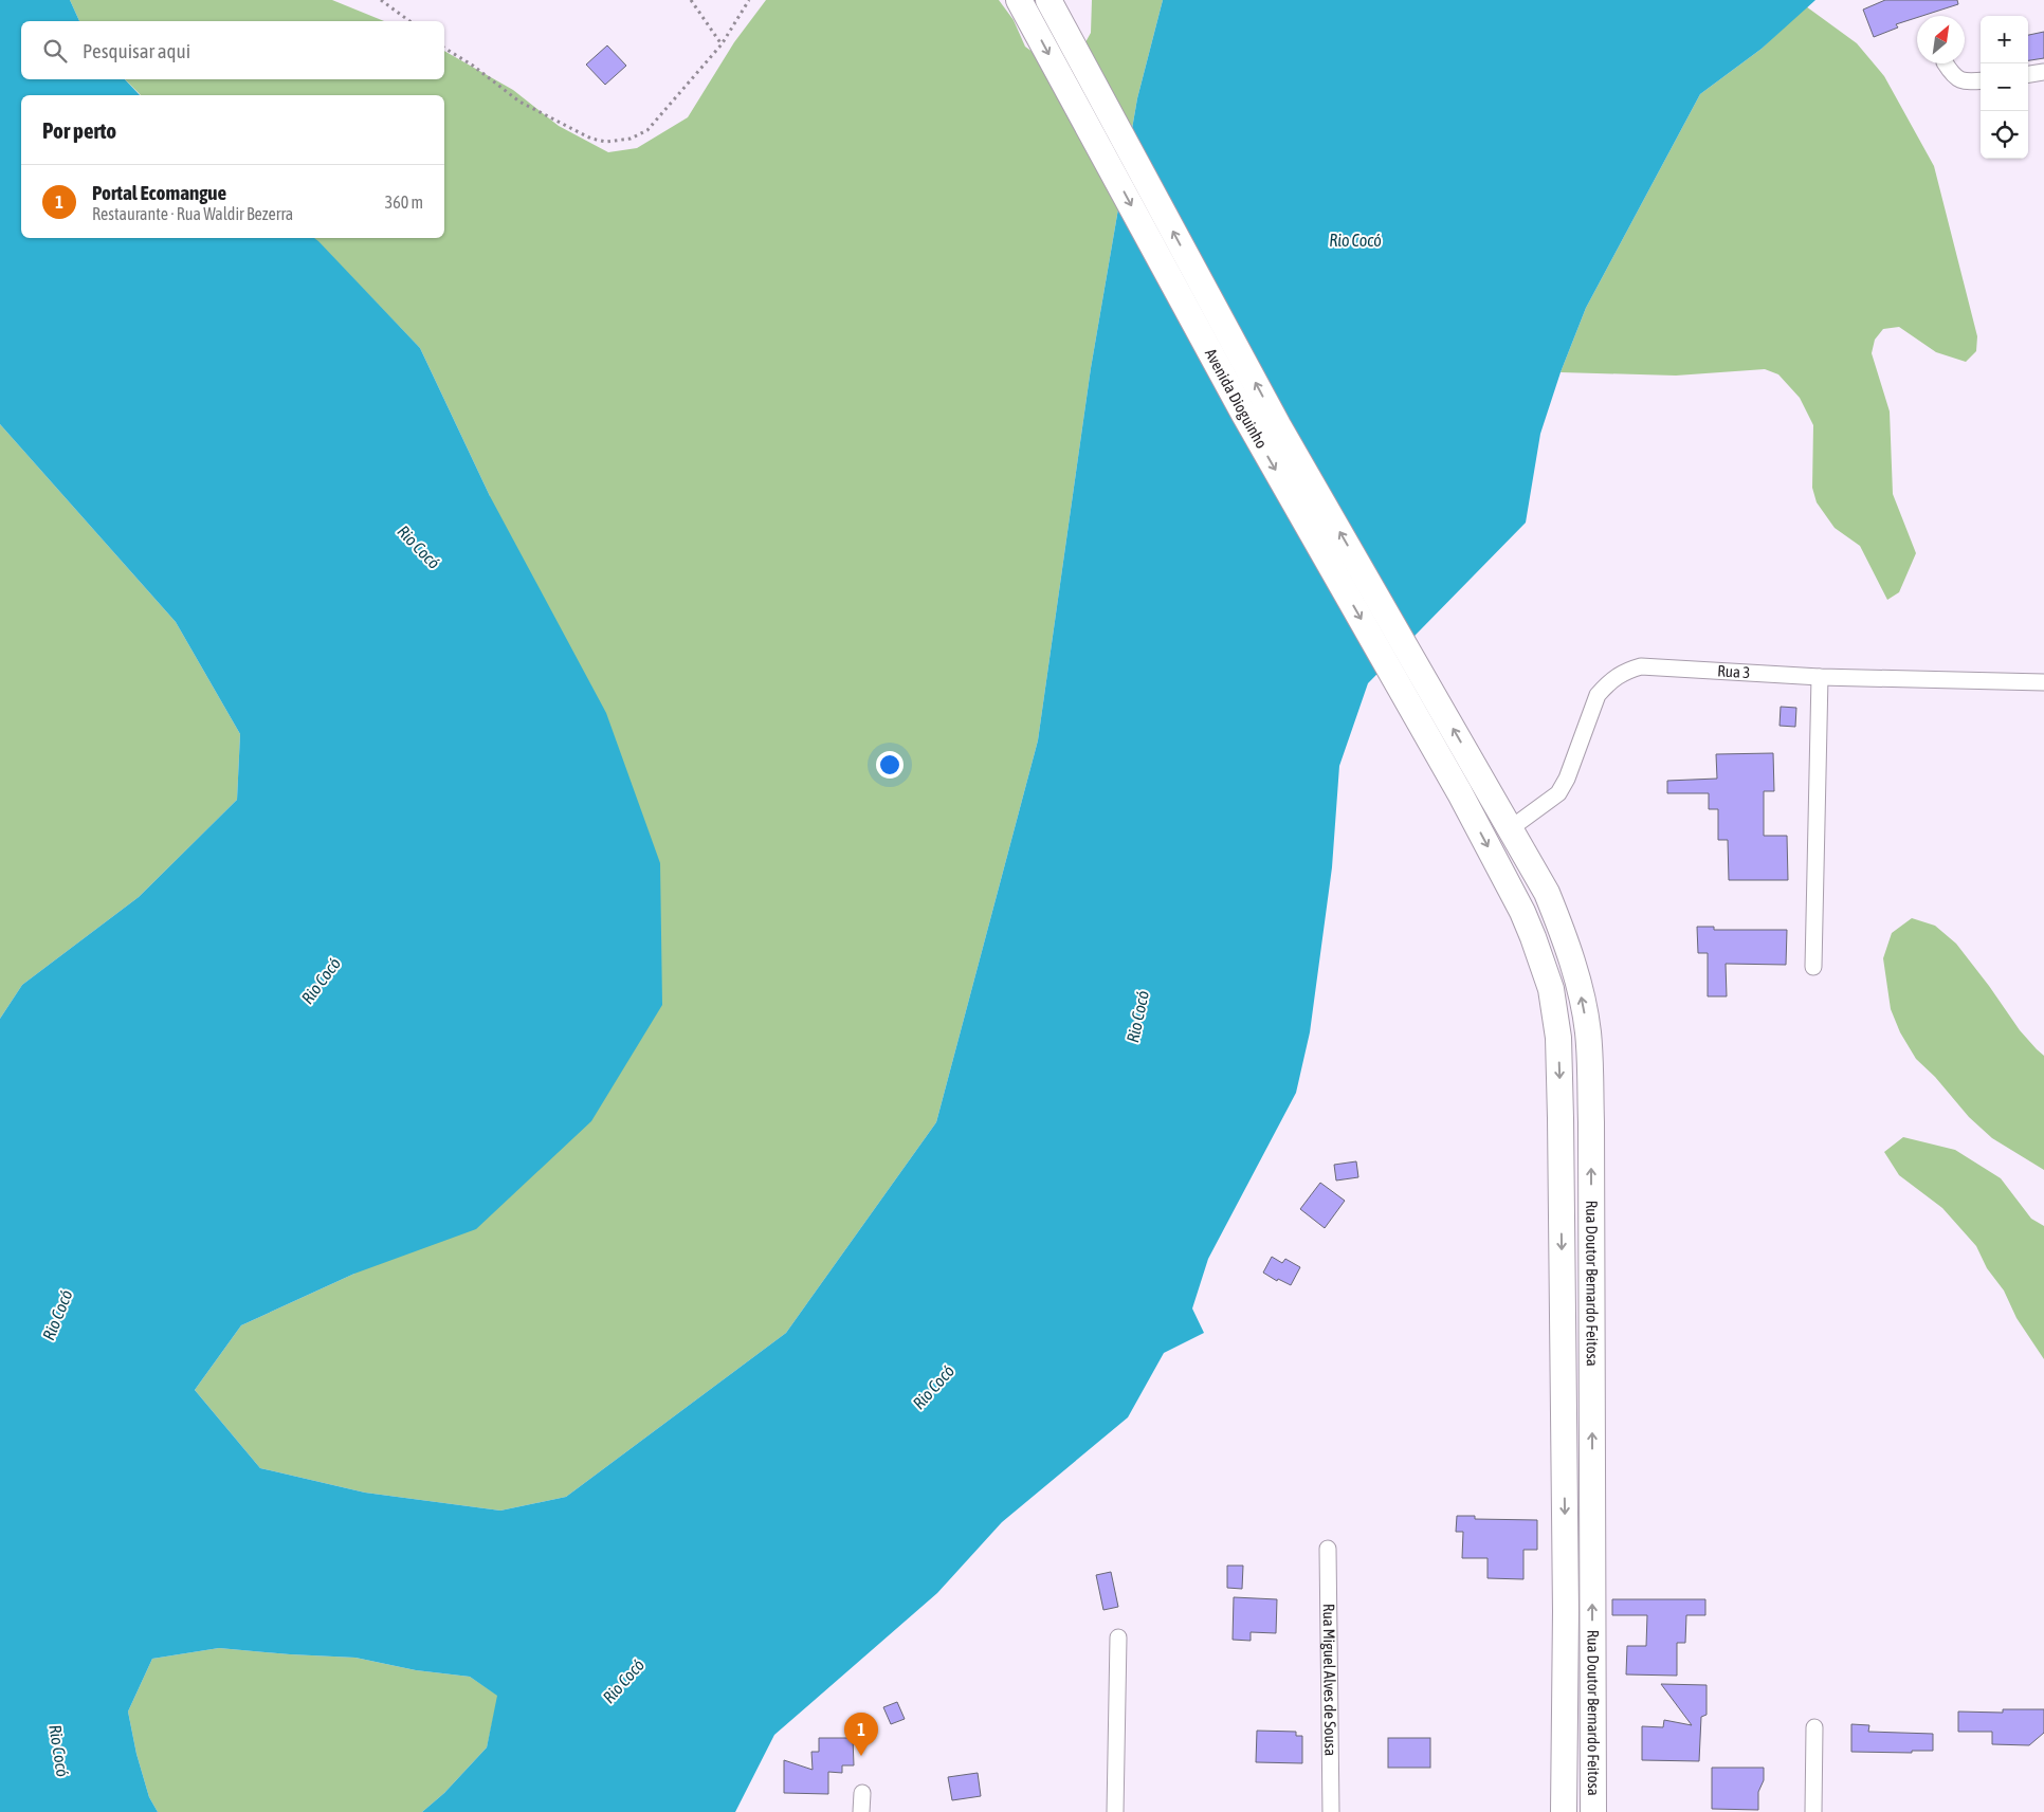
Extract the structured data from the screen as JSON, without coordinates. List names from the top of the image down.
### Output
{
  "streets": {
    "main road": ["Avenida Dioguinho", "Rua Doutor Bernardo Feitosa"],
    "street": ["Rua 3", "Rua Miguel Alves de Sousa"]
  },
  "crossings": [
    ["Avenida Dioguinho", "Rua Doutor Bernardo Feitosa"],
    ["Rua 3", "Rua Doutor Bernardo Feitosa"]
  ],
  "water": ["Rio Cocó"],
  "north": "top right",
  "page": {
    "map_buttons": ["+", "−"],
    "search": "Pesquisar aqui",
    "heading": "Por perto",
    "list": [
      {
        "mark": "1",
        "name": "Portal Ecomangue",
        "note": "Restaurante · Rua Waldir Bezerra",
        "value": "360 m"
      }
    ],
    "pins": "1"
  }
}
